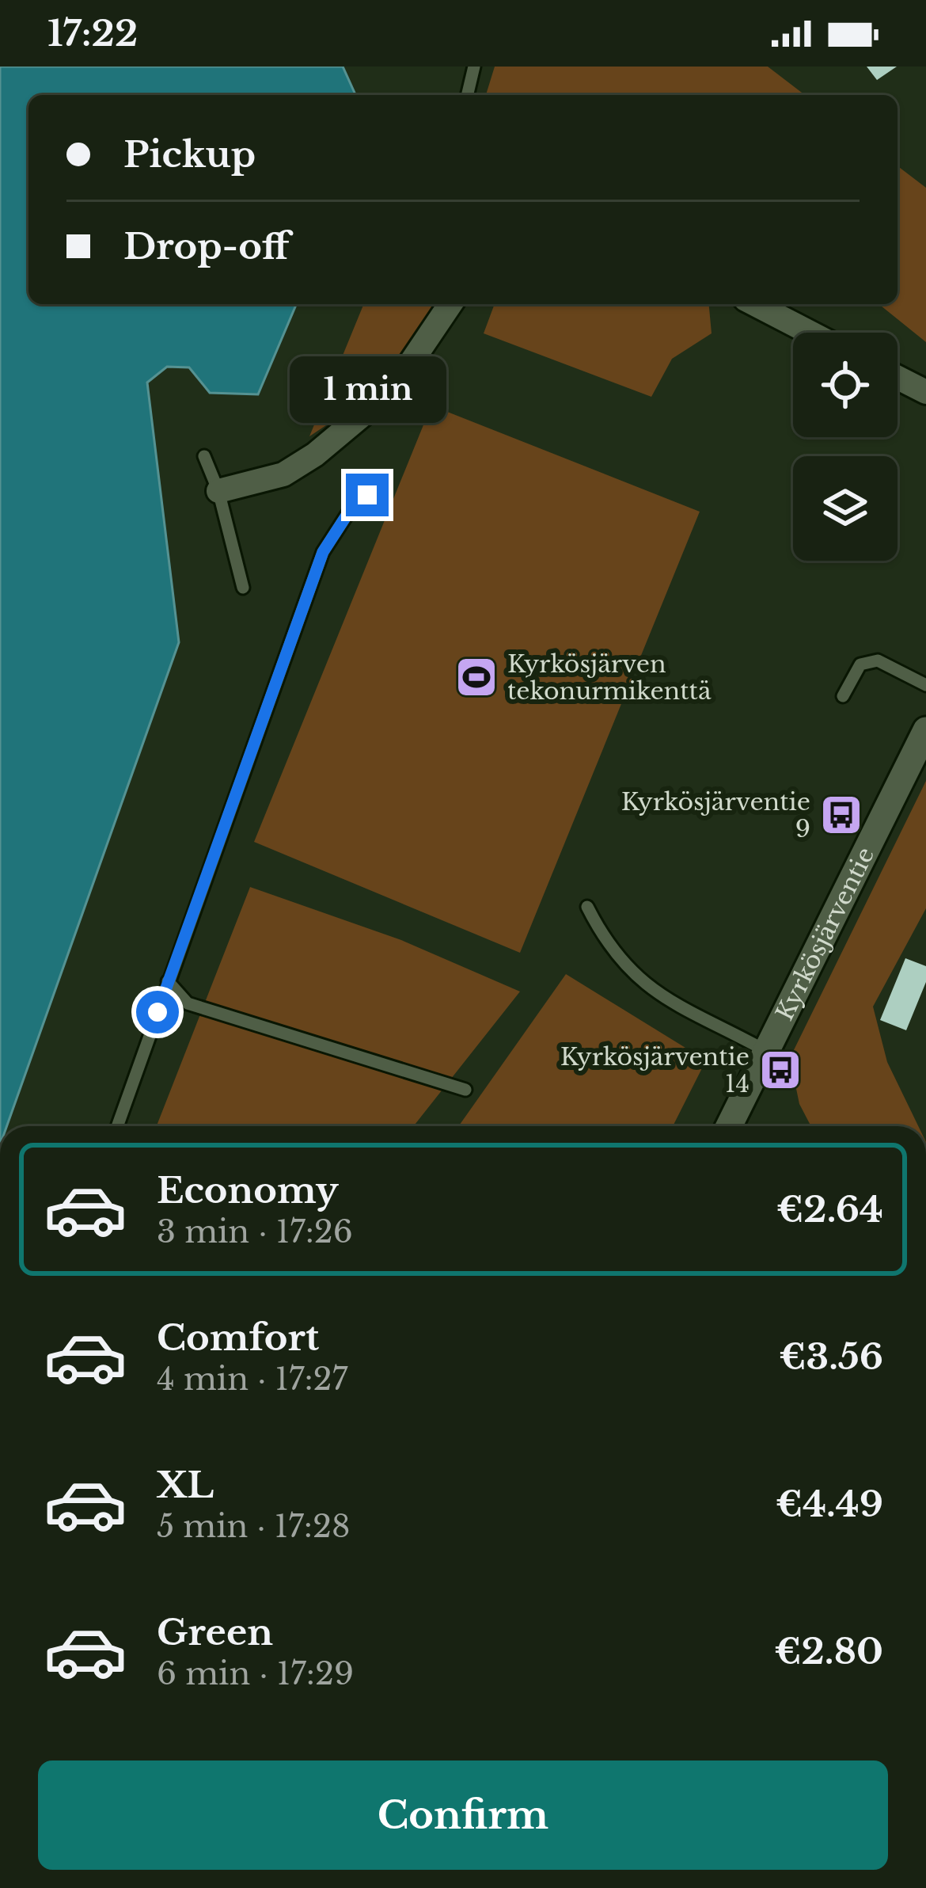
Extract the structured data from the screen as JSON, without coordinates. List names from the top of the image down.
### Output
{
  "streets": {
    "street": ["Kyrkösjärventie"]
  },
  "places": {
    "sports": ["Kyrkösjärven tekonurmikenttä"],
    "bus stop": ["Kyrkösjärventie 9", "Kyrkösjärventie 14"]
  },
  "page": {
    "status": "17:22",
    "banner": ["Pickup", "Drop-off"],
    "bubble": "1 min",
    "list": [
      {
        "name": "Economy",
        "note": "3 min · 17:26",
        "value": "€2.64"
      },
      {
        "name": "Comfort",
        "note": "4 min · 17:27",
        "value": "€3.56"
      },
      {
        "name": "XL",
        "note": "5 min · 17:28",
        "value": "€4.49"
      },
      {
        "name": "Green",
        "note": "6 min · 17:29",
        "value": "€2.80"
      }
    ],
    "buttons": "Confirm"
  }
}
